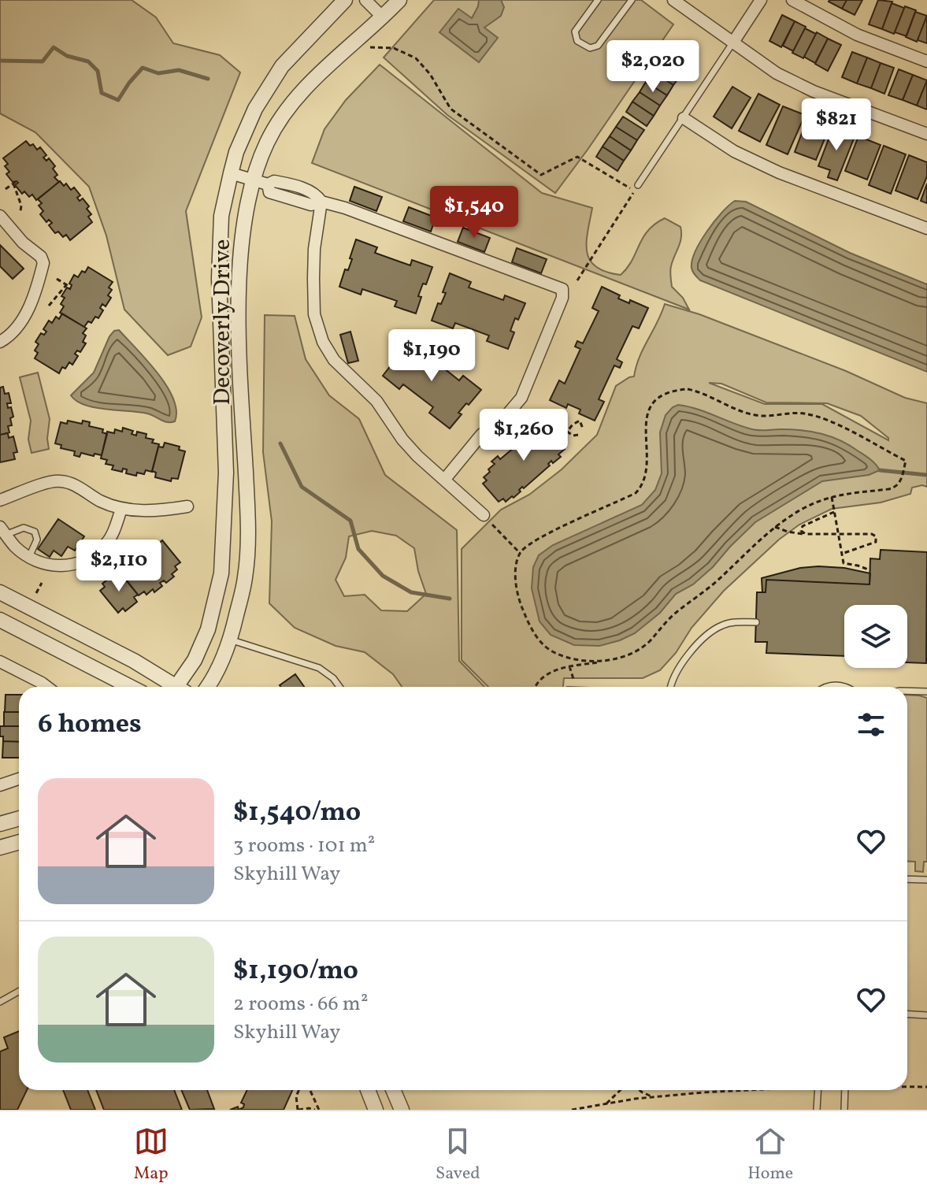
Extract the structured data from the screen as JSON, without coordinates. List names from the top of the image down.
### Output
{
  "streets": {
    "street": ["Decoverly Drive"]
  },
  "page": {
    "price": [
      "$2,020",
      "$821",
      "$1,540",
      "$1,190",
      "$1,260",
      "$2,110"
    ],
    "heading": "6 homes",
    "list": [
      {
        "name": "$1,540/mo",
        "note": "3 rooms · 101 m² · Skyhill Way"
      },
      {
        "name": "$1,190/mo",
        "note": "2 rooms · 66 m² · Skyhill Way"
      }
    ],
    "tabs": ["Map", "Saved", "Home"]
  }
}
